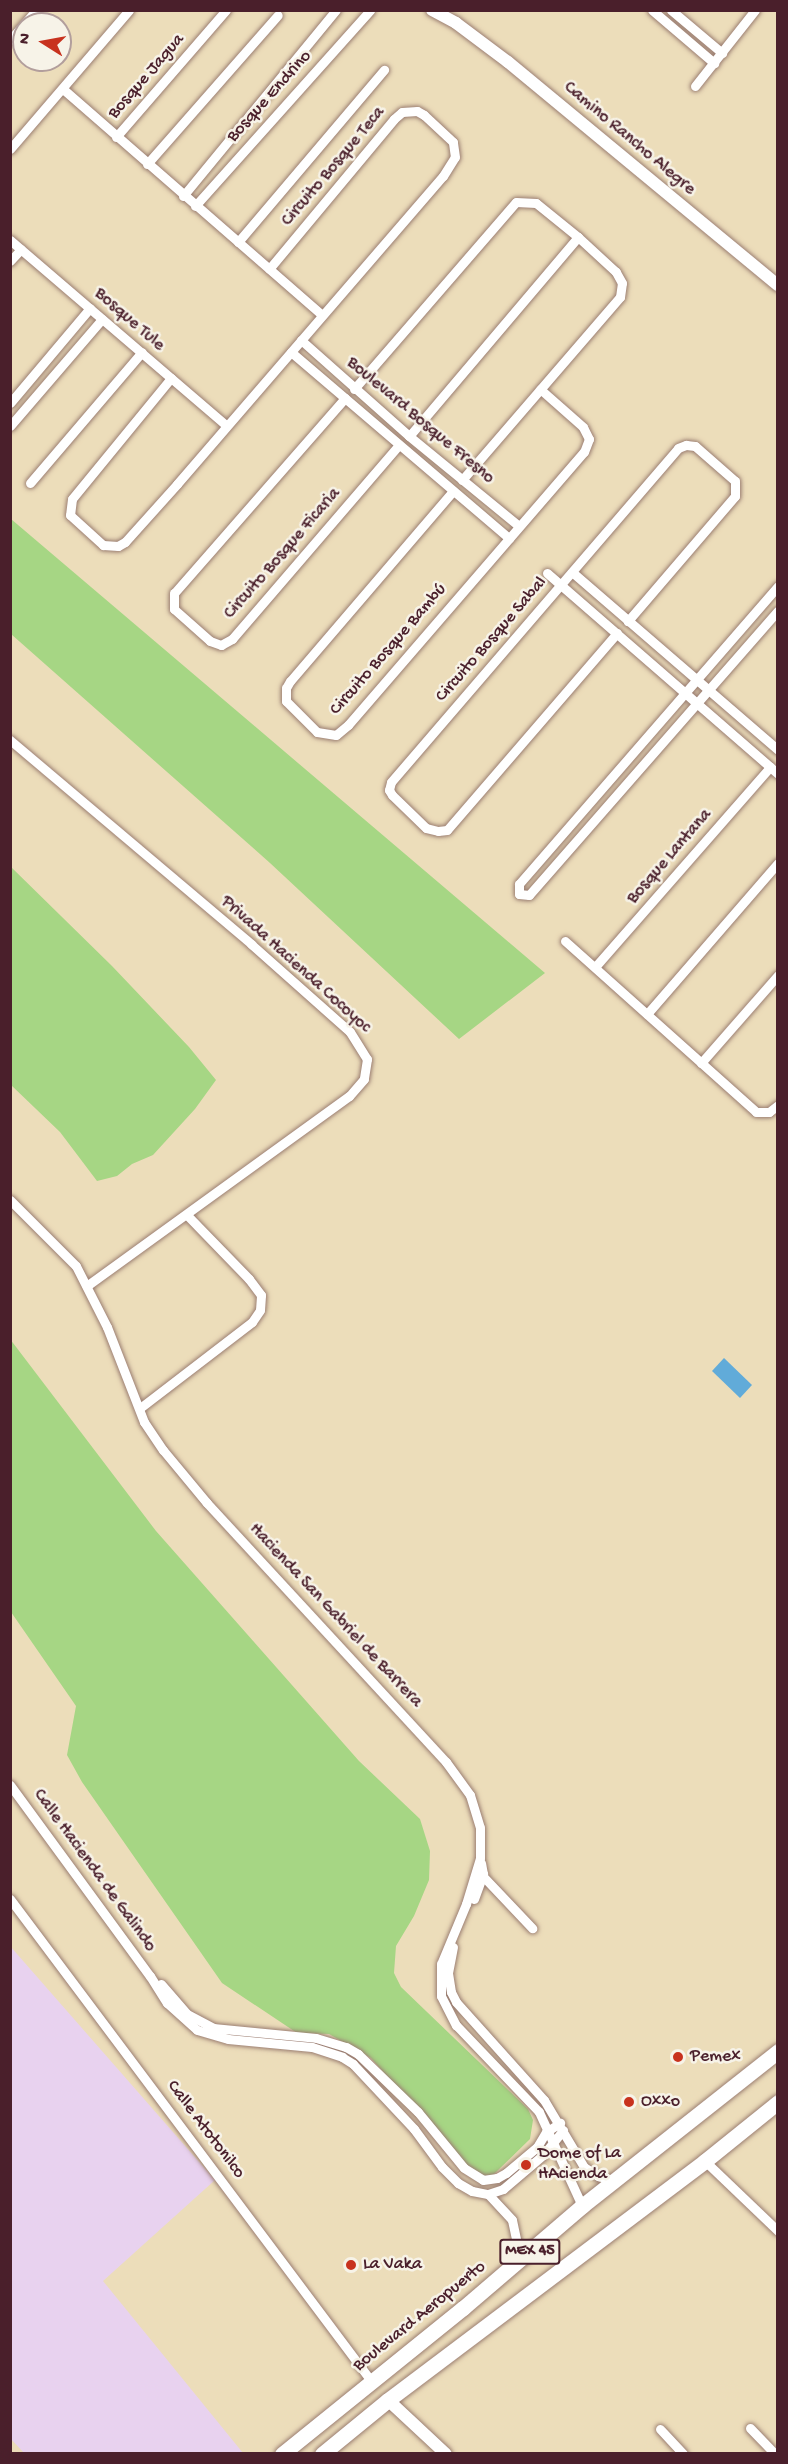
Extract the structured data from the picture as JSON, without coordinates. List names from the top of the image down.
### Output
{
  "streets": {
    "highway": ["MEX 45", "Boulevard Aeropuerto"],
    "street": [
      "Bosque Jagua",
      "Bosque Endrino",
      "Camino Rancho Alegre",
      "Circuito Bosque Teca",
      "Bosque Tule",
      "Boulevard Bosque Fresno",
      "Circuito Bosque Ficaria",
      "Circuito Bosque Sabal",
      "Circuito Bosque Bambú",
      "Bosque Lantana",
      "Privada Hacienda Cocoyoc",
      "Hacienda San Gabriel de Barrera",
      "Calle Hacienda de Galindo",
      "Calle Atotonilco"
    ]
  },
  "crossings": [
    ["Boulevard Bosque Fresno", "Circuito Bosque Ficaria"],
    ["Boulevard Bosque Fresno", "Circuito Bosque Bambú"],
    ["Privada Hacienda Cocoyoc", "Hacienda San Gabriel de Barrera"],
    ["Calle Hacienda de Galindo", "Boulevard Aeropuerto"],
    ["Calle Atotonilco", "Boulevard Aeropuerto"]
  ],
  "places": [
    "Pemex",
    "Oxxo",
    "Dome of La HAcienda",
    "La Vaka"
  ],
  "north": "left"
}
